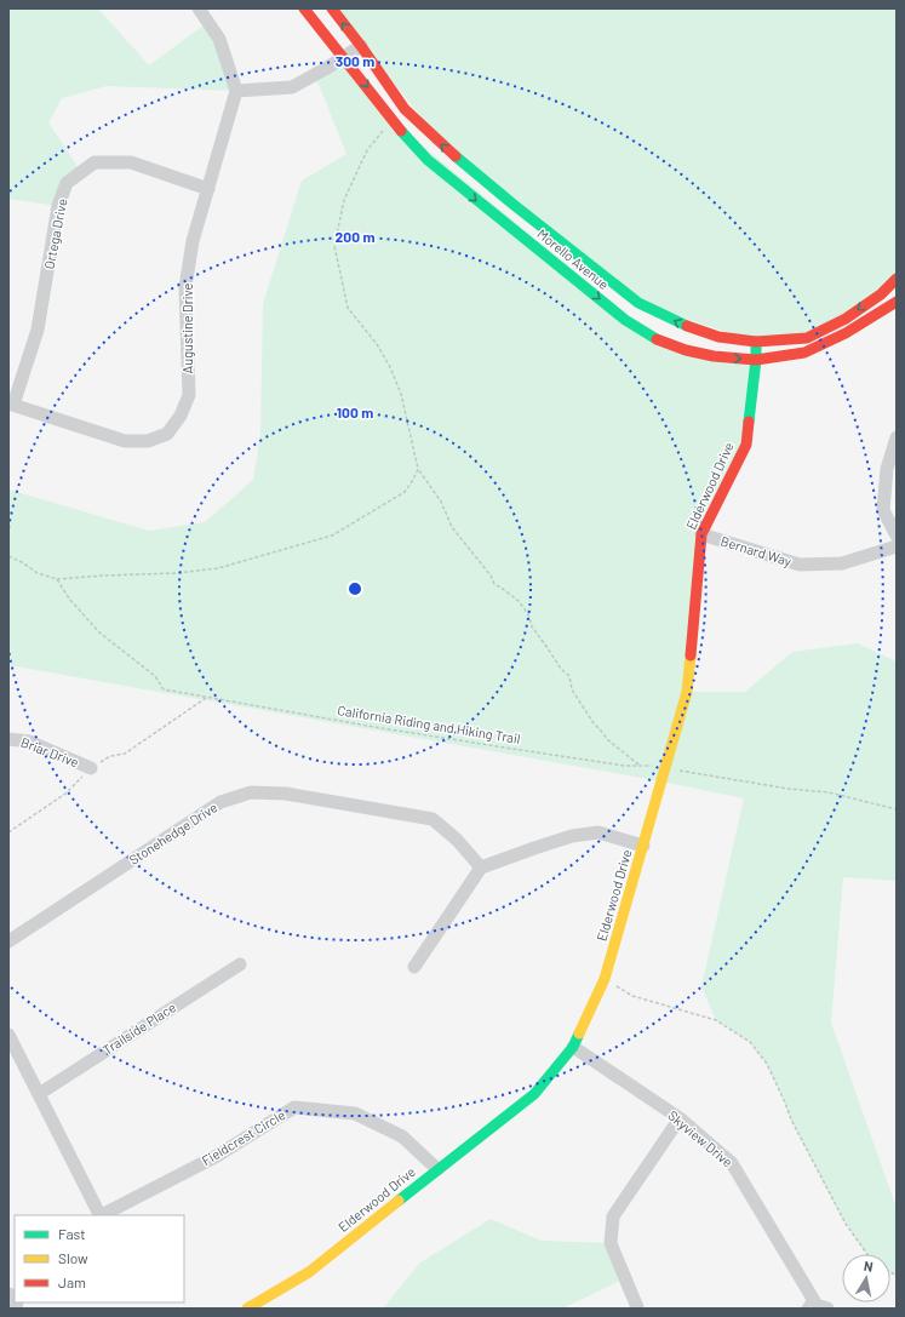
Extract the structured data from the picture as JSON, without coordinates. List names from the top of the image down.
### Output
{
  "streets": {
    "street": [
      "Ortega Drive",
      "Morello Avenue",
      "Augustine Drive",
      "Elderwood Drive",
      "Bernard Way",
      "Briar Drive",
      "Stonehedge Drive",
      "Trailside Place",
      "Fieldcrest Circle",
      "Skyview Drive"
    ],
    "path": ["California Riding and Hiking Trail"]
  },
  "crossings": [
    ["Ortega Drive", "Augustine Drive"],
    ["Morello Avenue", "Elderwood Drive"],
    ["Elderwood Drive", "Bernard Way"],
    ["Elderwood Drive", "California Riding and Hiking Trail"],
    ["Elderwood Drive", "Fieldcrest Circle"],
    ["Elderwood Drive", "Skyview Drive"]
  ],
  "legend": ["Fast", "Slow", "Jam"],
  "north": "top",
  "rings": ["300 m", "200 m", "100 m"]
}
